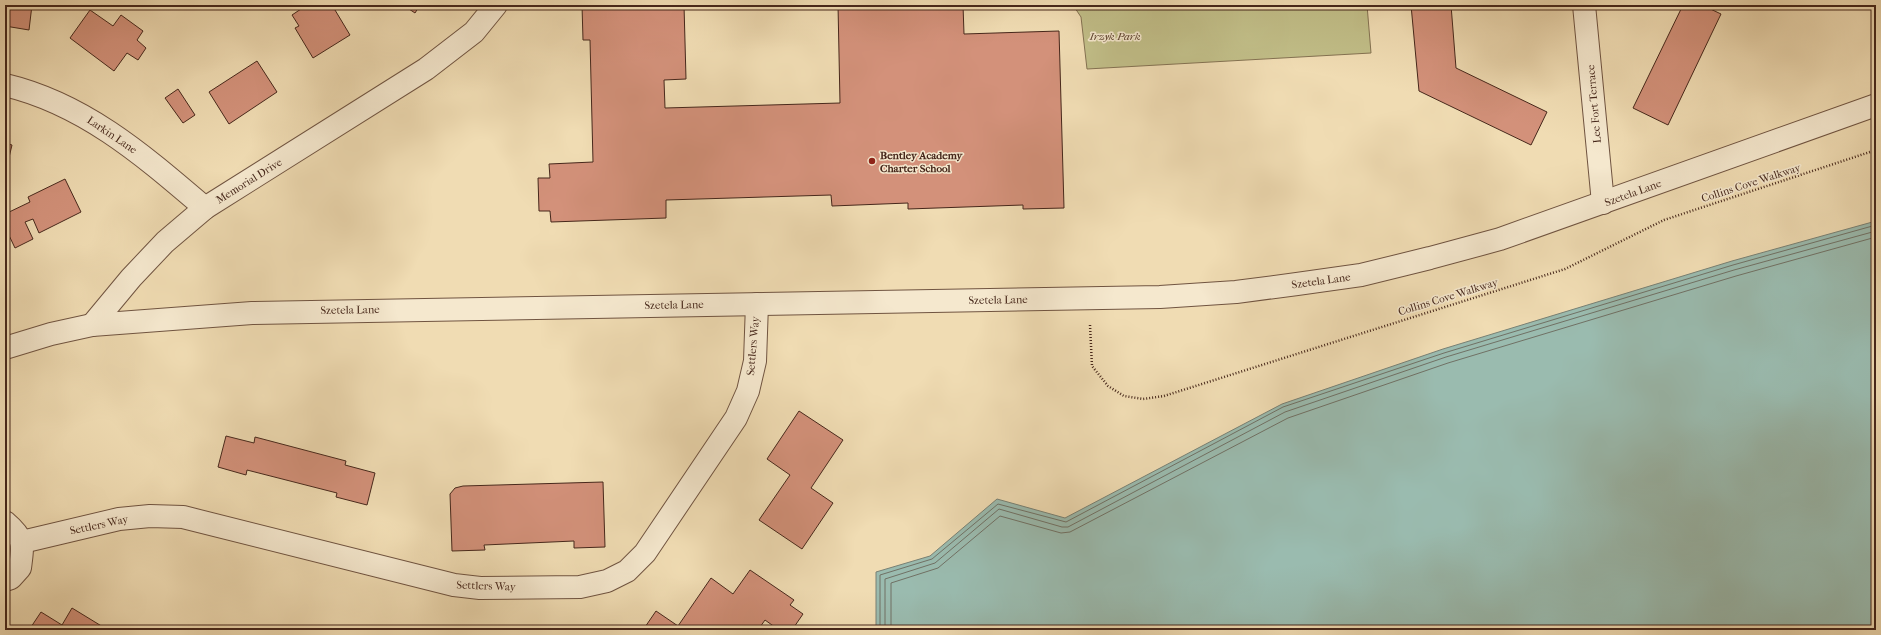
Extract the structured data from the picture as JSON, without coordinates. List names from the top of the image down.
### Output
{
  "streets": {
    "street": [
      "Lee Fort Terrace",
      "Larkin Lane",
      "Memorial Drive",
      "Szetela Lane",
      "Settlers Way"
    ],
    "path": ["Collins Cove Walkway"]
  },
  "crossings": [
    ["Lee Fort Terrace", "Szetela Lane"],
    ["Larkin Lane", "Memorial Drive"],
    ["Memorial Drive", "Szetela Lane"],
    ["Collins Cove Walkway", "Szetela Lane"],
    ["Szetela Lane", "Settlers Way"]
  ],
  "parks": ["Irzyk Park"],
  "places": ["Bentley Academy Charter School"]
}
